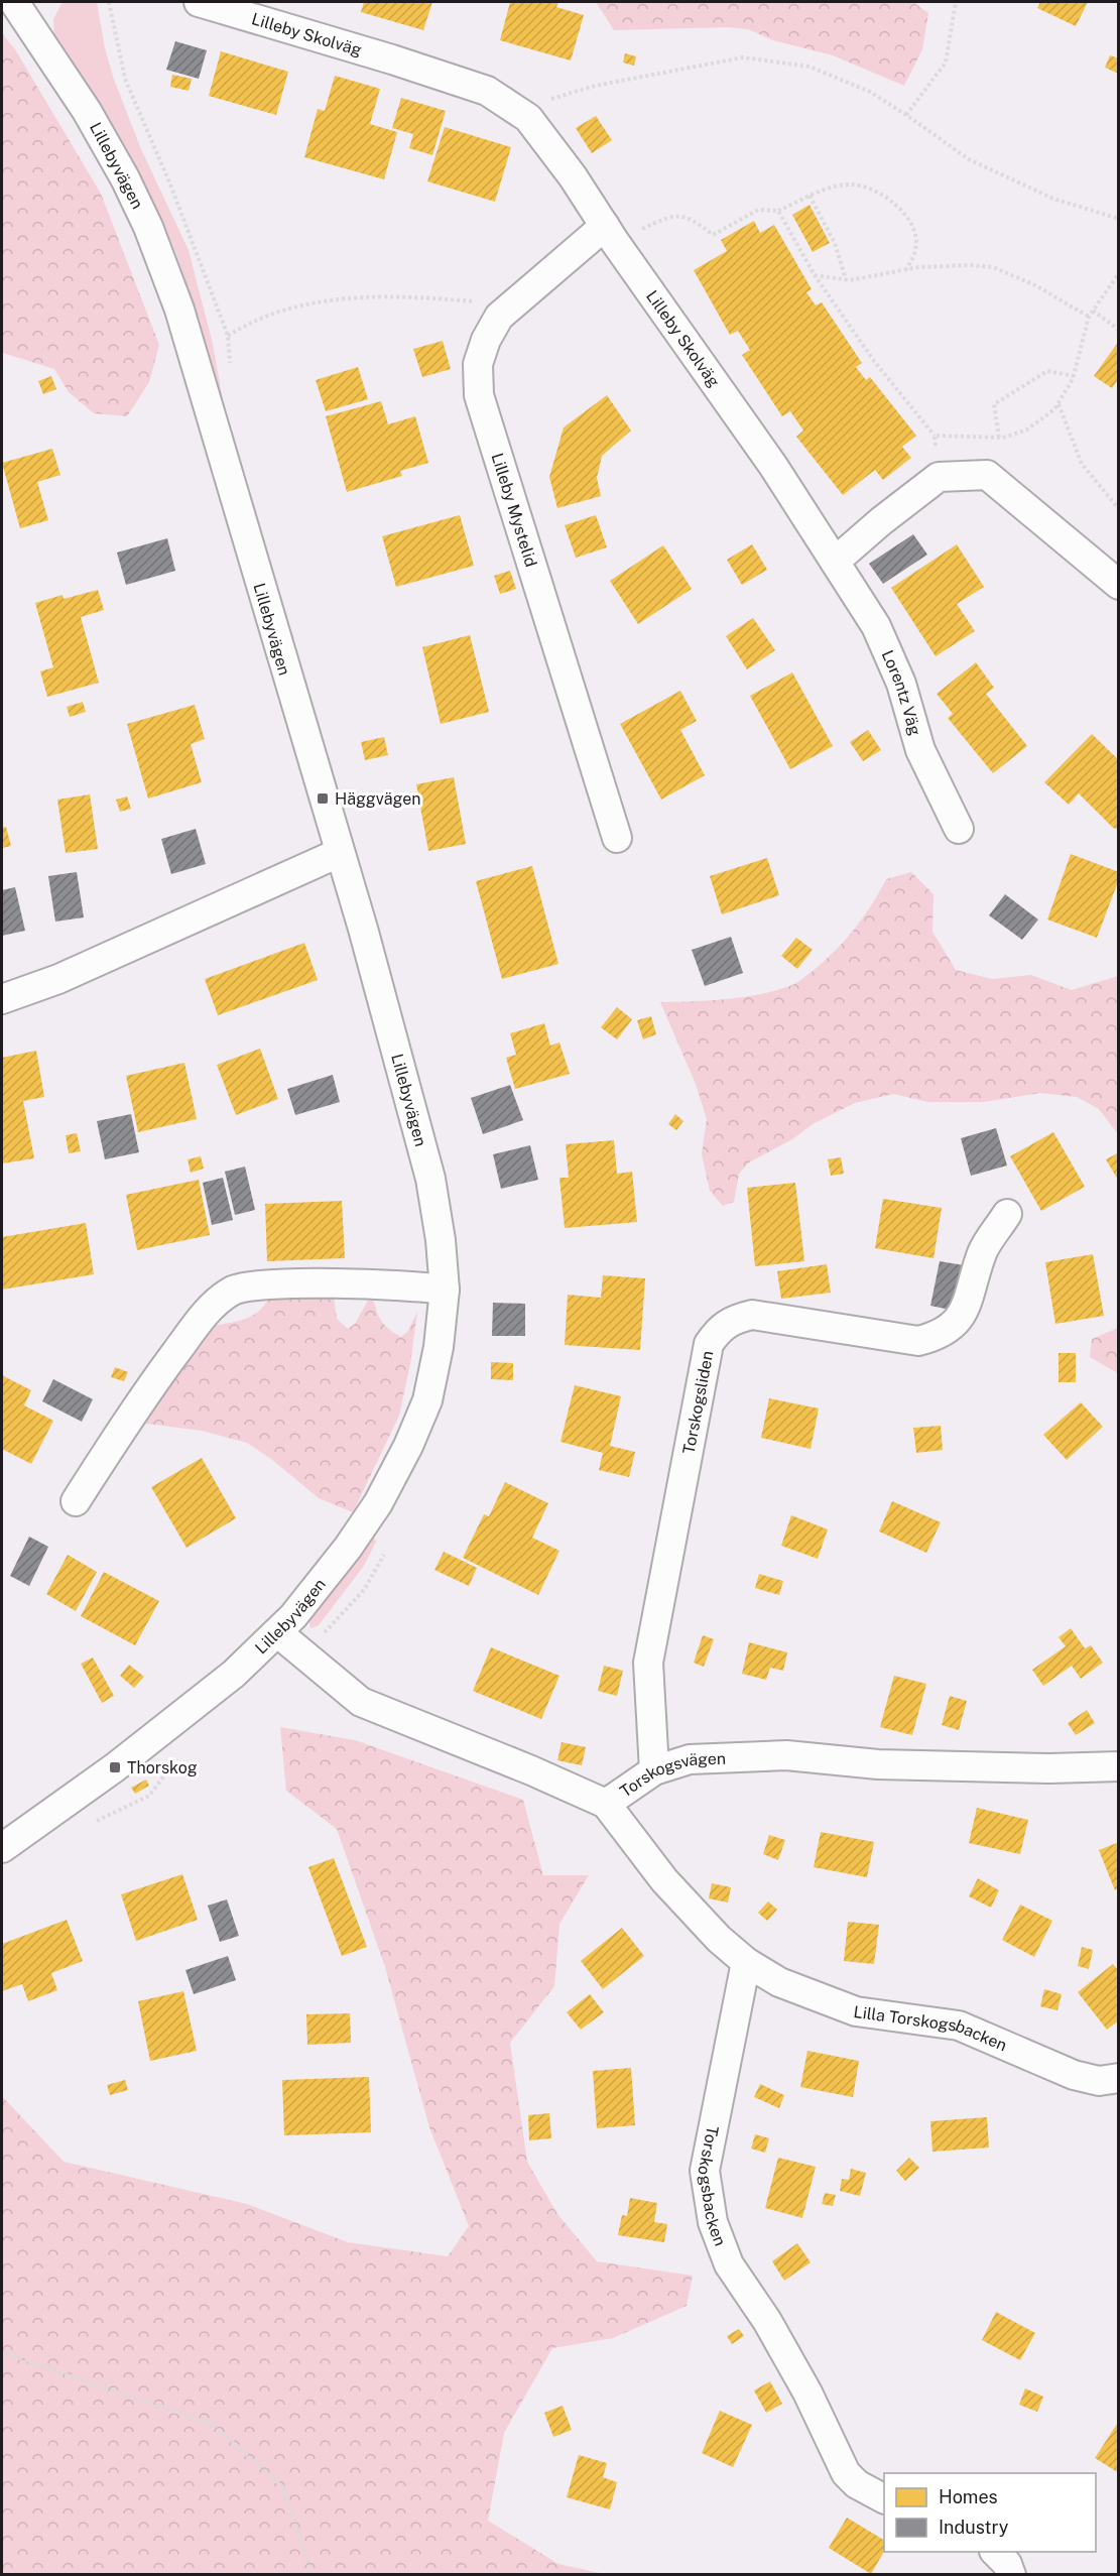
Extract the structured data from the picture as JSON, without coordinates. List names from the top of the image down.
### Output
{
  "streets": {
    "street": [
      "Lilleby Skolväg",
      "Lillebyvägen",
      "Lilleby Mystelid",
      "Lorentz Väg",
      "Torskogsliden",
      "Torskogsvägen",
      "Lilla Torskogsbacken",
      "Torskogsbacken"
    ]
  },
  "crossings": [
    ["Lilleby Skolväg", "Lilleby Mystelid"],
    ["Lilleby Skolväg", "Lorentz Väg"],
    ["Lillebyvägen", "Torskogsvägen"],
    ["Torskogsliden", "Torskogsvägen"],
    ["Lilla Torskogsbacken", "Torskogsbacken"]
  ],
  "places": {
    "transit": ["Häggvägen", "Thorskog"]
  },
  "legend": ["Homes", "Industry"]
}
